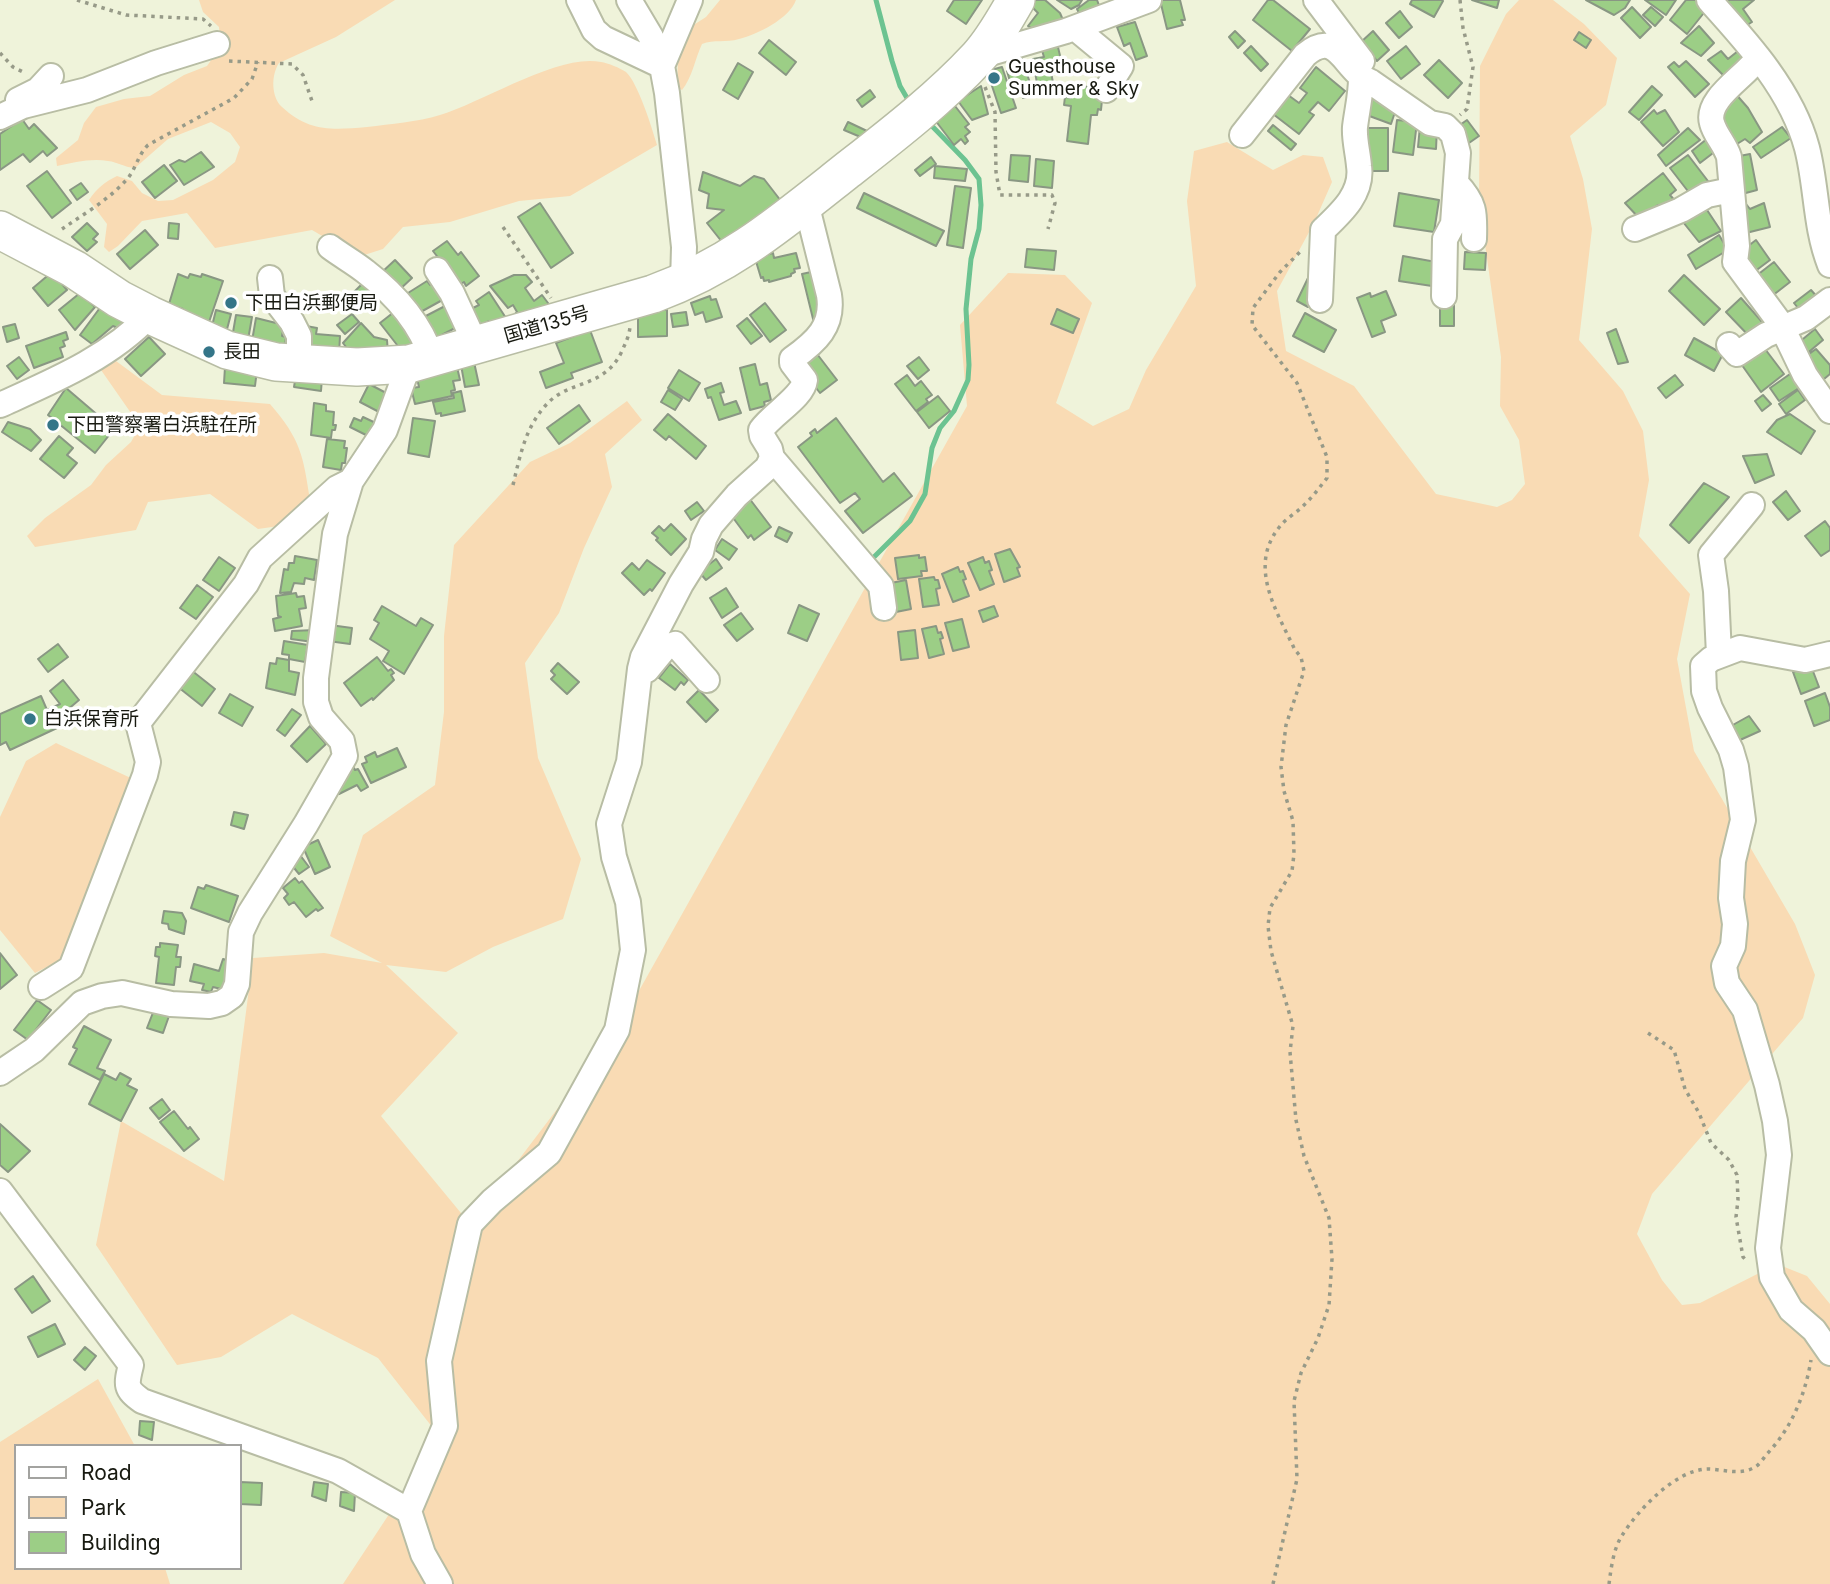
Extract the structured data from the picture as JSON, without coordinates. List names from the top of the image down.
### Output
{
  "streets": {
    "highway": ["国道135号"]
  },
  "places": [
    "Guesthouse Summer & Sky",
    "下田白浜郵便局",
    "長田",
    "下田警察署白浜駐在所",
    "白浜保育所"
  ],
  "legend": ["Road", "Park", "Building"]
}
